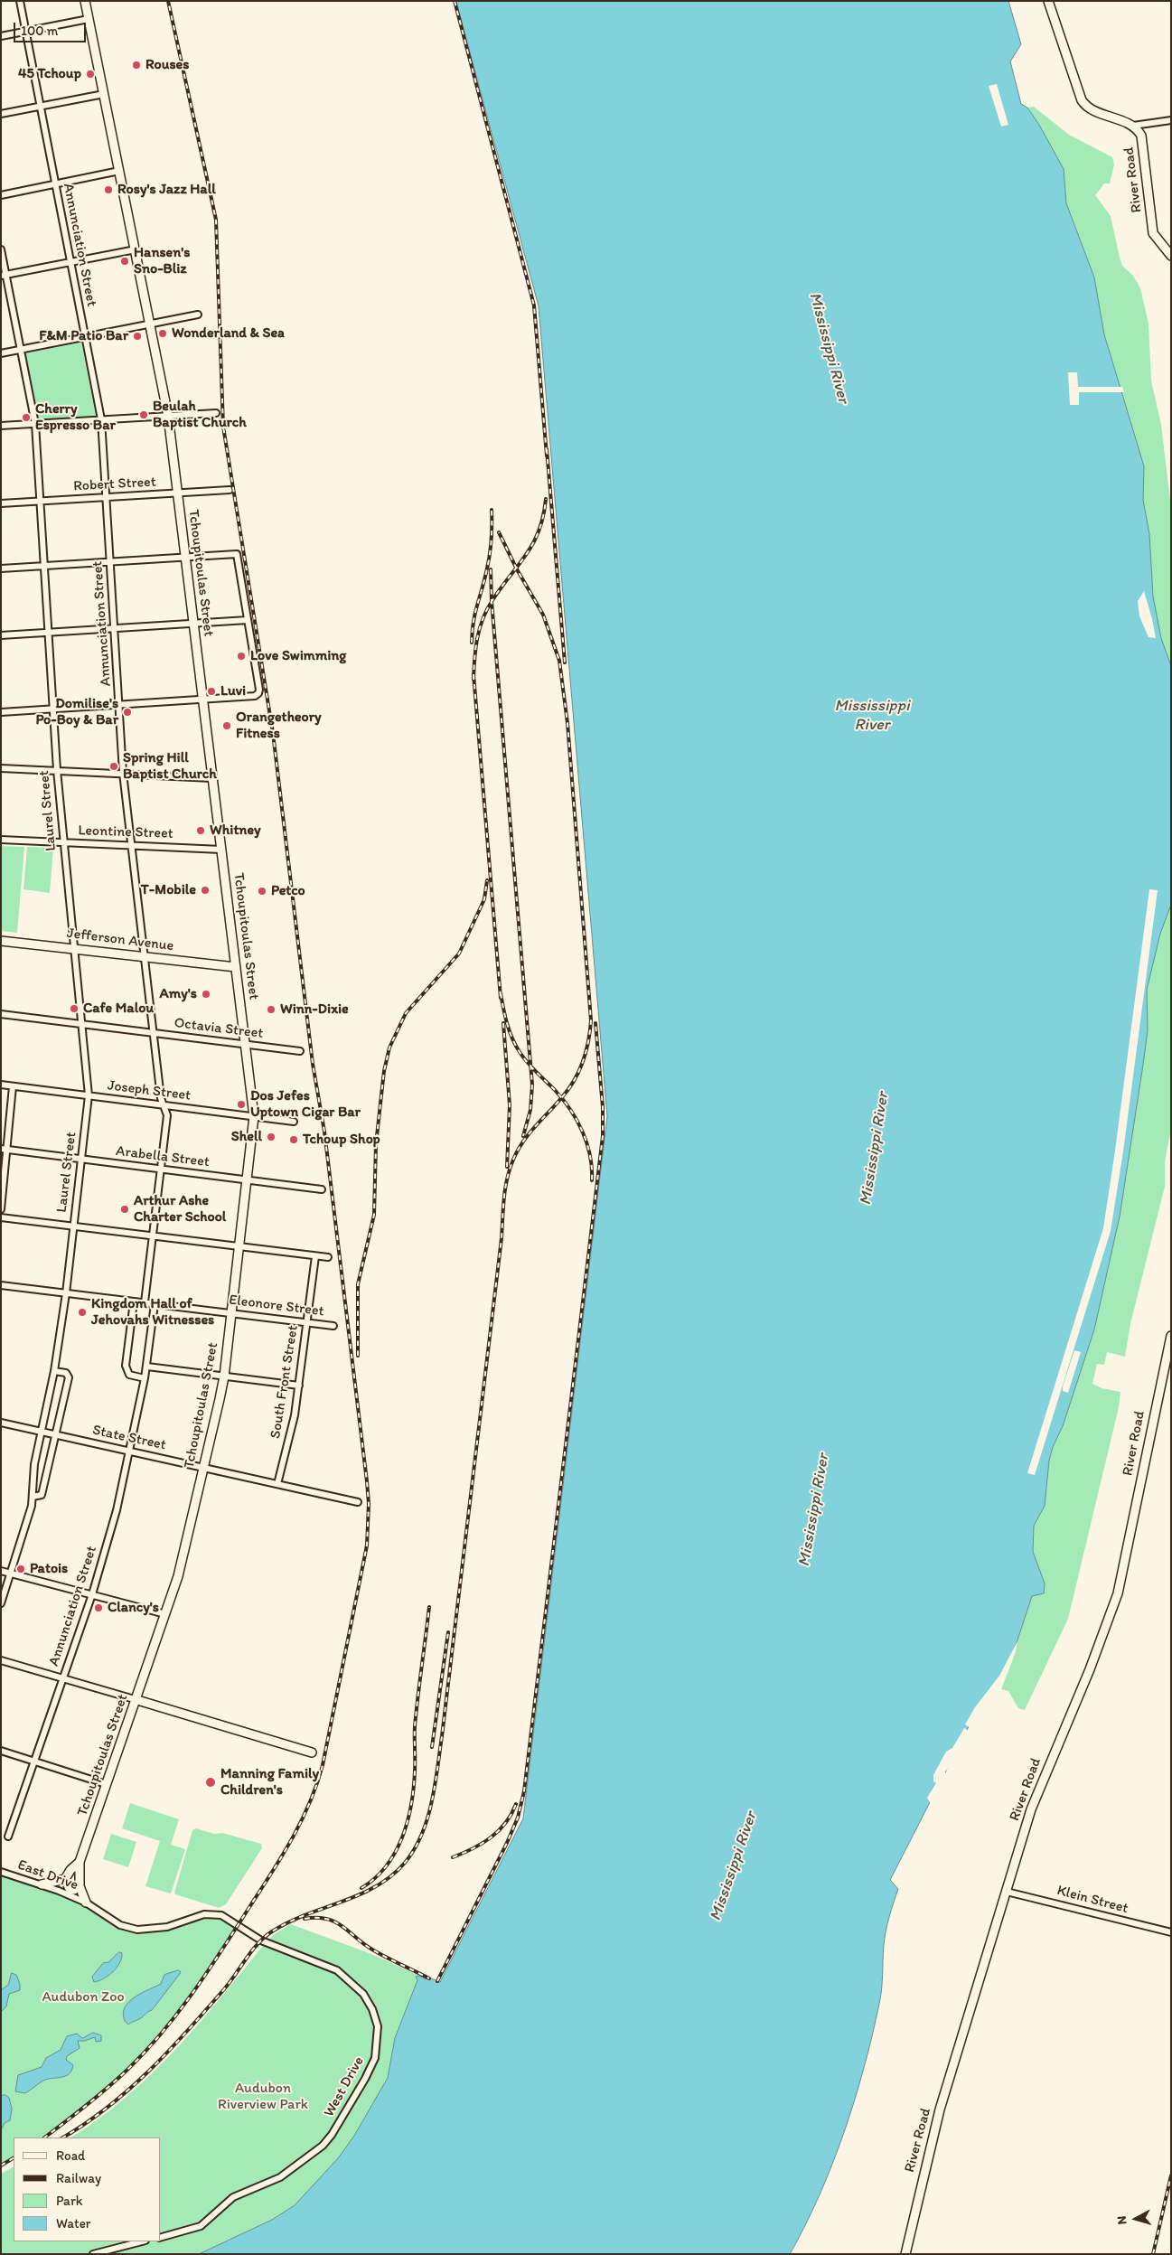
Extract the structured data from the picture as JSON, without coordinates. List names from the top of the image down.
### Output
{
  "streets": {
    "street": [
      "River Road",
      "Annunciation Street",
      "Robert Street",
      "Tchoupitoulas Street",
      "Laurel Street",
      "Leontine Street",
      "Jefferson Avenue",
      "Octavia Street",
      "Joseph Street",
      "Arabella Street",
      "Eleonore Street",
      "South Front Street",
      "State Street",
      "East Drive",
      "Klein Street",
      "West Drive"
    ]
  },
  "crossings": [
    ["River Road", "Klein Street"],
    ["Annunciation Street", "Robert Street"],
    ["Annunciation Street", "Leontine Street"],
    ["Annunciation Street", "Jefferson Avenue"],
    ["Annunciation Street", "Octavia Street"],
    ["Annunciation Street", "Joseph Street"],
    ["Annunciation Street", "Arabella Street"],
    ["Annunciation Street", "Eleonore Street"],
    ["Annunciation Street", "State Street"],
    ["Robert Street", "Tchoupitoulas Street"],
    ["Robert Street", "Laurel Street"],
    ["Tchoupitoulas Street", "Leontine Street"],
    ["Tchoupitoulas Street", "Jefferson Avenue"],
    ["Tchoupitoulas Street", "Octavia Street"],
    ["Tchoupitoulas Street", "Joseph Street"],
    ["Tchoupitoulas Street", "Arabella Street"],
    ["Tchoupitoulas Street", "Eleonore Street"],
    ["Tchoupitoulas Street", "State Street"],
    ["Tchoupitoulas Street", "East Drive"],
    ["Laurel Street", "Leontine Street"],
    ["Laurel Street", "Jefferson Avenue"],
    ["Laurel Street", "Octavia Street"],
    ["Laurel Street", "Joseph Street"],
    ["Laurel Street", "Arabella Street"],
    ["Laurel Street", "Eleonore Street"],
    ["Laurel Street", "State Street"],
    ["Eleonore Street", "South Front Street"],
    ["South Front Street", "State Street"],
    ["East Drive", "West Drive"]
  ],
  "water": ["Mississippi River"],
  "parks": ["Audubon Zoo", "Audubon Riverview Park"],
  "places": [
    "Rouses",
    "45 Tchoup",
    "Rosy's Jazz Hall",
    "Hansen's Sno-Bliz",
    "Wonderland & Sea",
    "F&M Patio Bar",
    "Beulah Baptist Church",
    "Cherry Espresso Bar",
    "Love Swimming",
    "Luvi",
    "Domilise's Po-Boy & Bar",
    "Orangetheory Fitness",
    "Spring Hill Baptist Church",
    "Whitney",
    "T-Mobile",
    "Petco",
    "Amy's",
    "Cafe Malou",
    "Winn-Dixie",
    "Dos Jefes Uptown Cigar Bar",
    "Shell",
    "Tchoup Shop",
    "Arthur Ashe Charter School",
    "Kingdom Hall of Jehovahs Witnesses",
    "Patois",
    "Clancy's",
    "Manning Family Children's"
  ],
  "legend": [
    "Road",
    "Railway",
    "Park",
    "Water"
  ],
  "scale_bar": "100 m",
  "north": "left"
}
